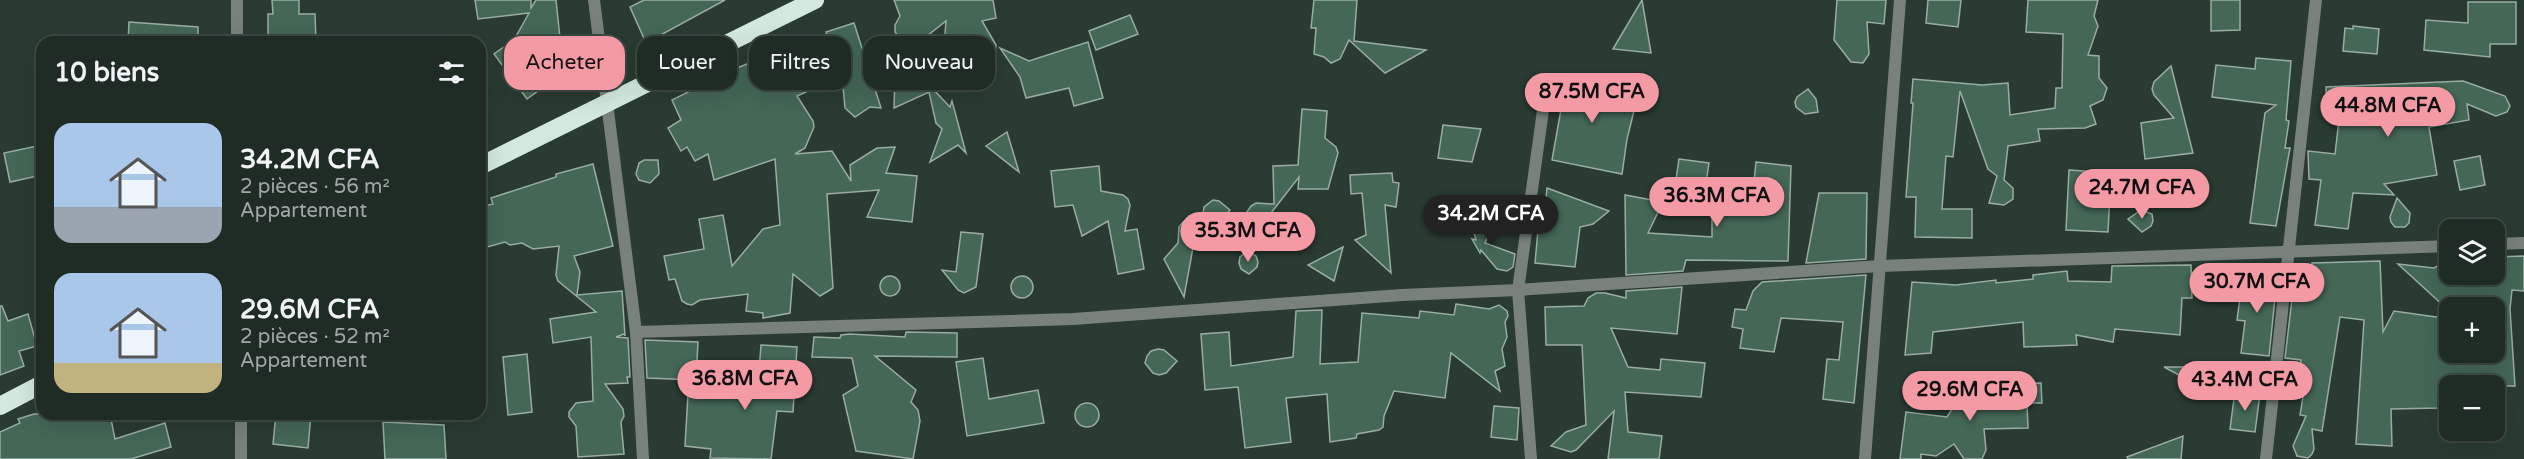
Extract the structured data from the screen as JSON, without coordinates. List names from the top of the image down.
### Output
{
  "page": {
    "chip": [
      "Acheter",
      "Louer",
      "Filtres",
      "Nouveau"
    ],
    "heading": "10 biens",
    "price": [
      "87.5M CFA",
      "44.8M CFA",
      "24.7M CFA",
      "36.3M CFA",
      "34.2M CFA",
      "35.3M CFA",
      "30.7M CFA",
      "36.8M CFA",
      "43.4M CFA",
      "29.6M CFA"
    ],
    "list": [
      {
        "name": "34.2M CFA",
        "note": "2 pièces · 56 m² · Appartement"
      },
      {
        "name": "29.6M CFA",
        "note": "2 pièces · 52 m² · Appartement"
      }
    ],
    "map_buttons": ["+", "−"]
  }
}
